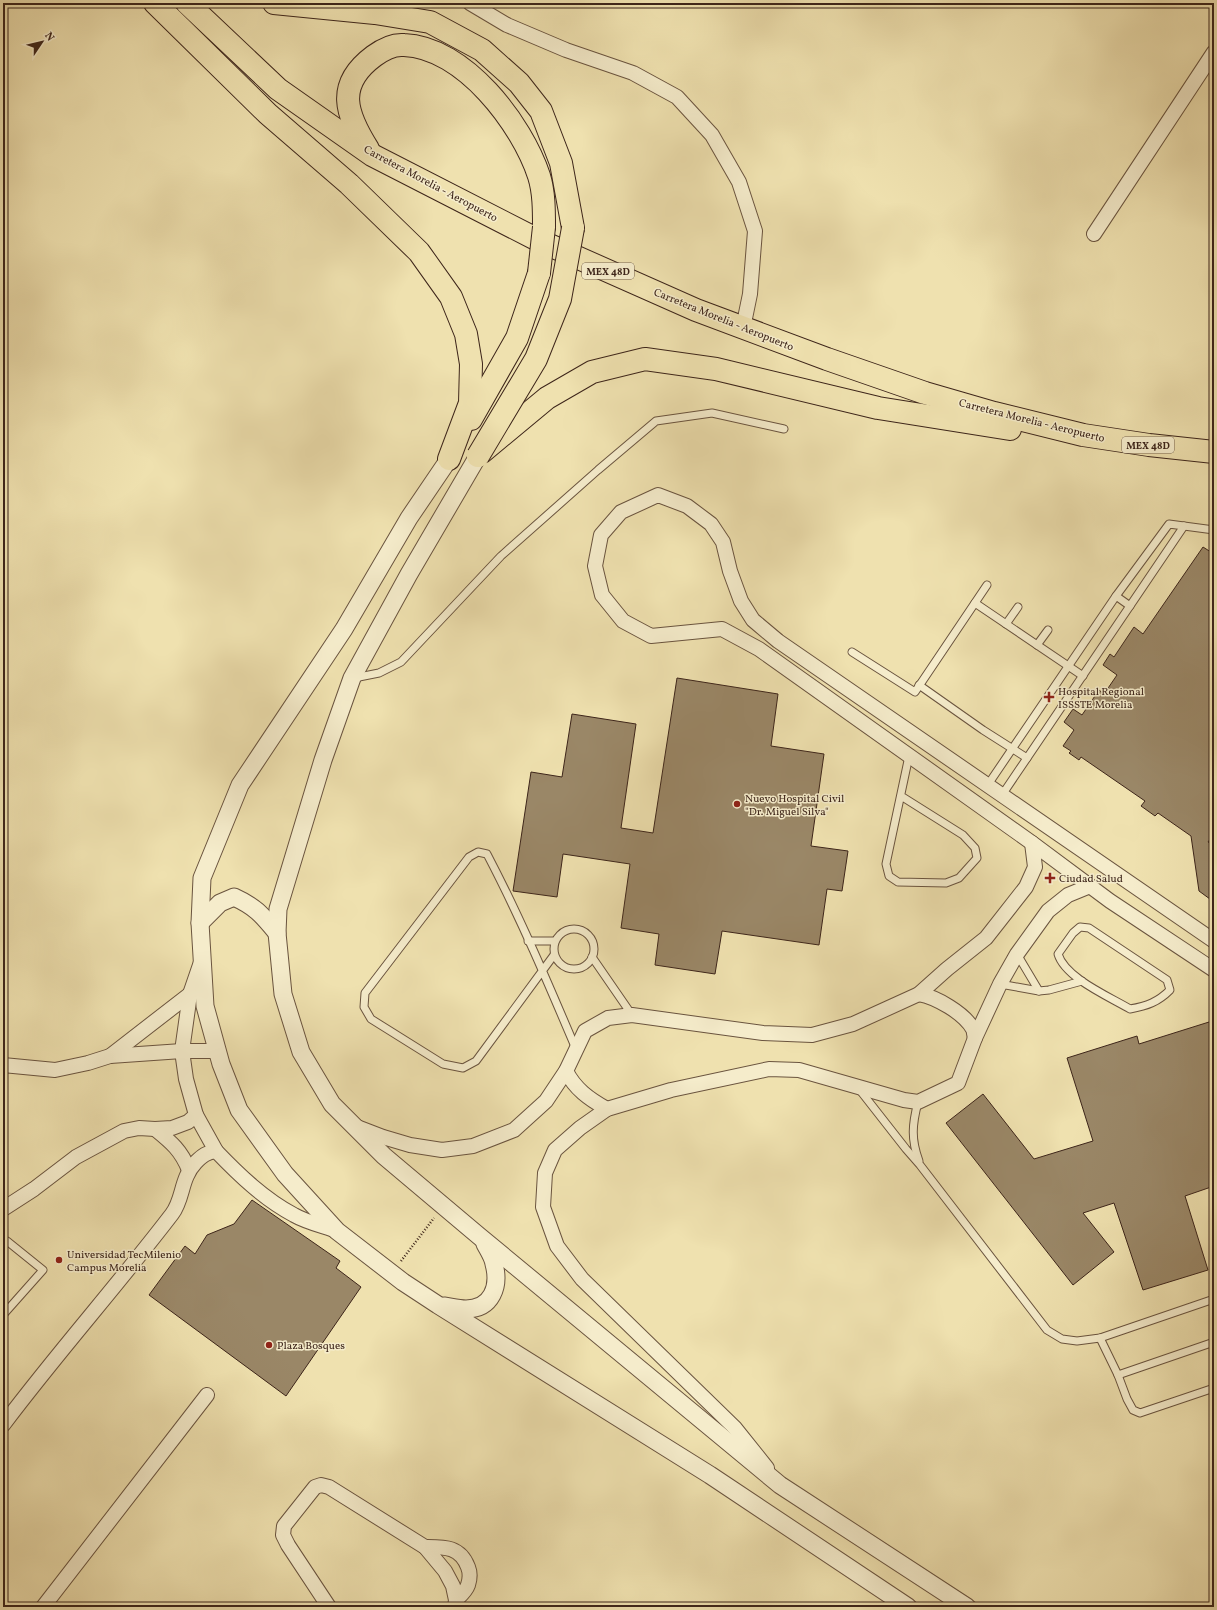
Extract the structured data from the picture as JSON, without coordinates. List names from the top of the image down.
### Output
{
  "streets": {
    "highway": ["Carretera Morelia - Aeropuerto", "MEX 48D"]
  },
  "places": {
    "health": ["Hospital Regional ISSSTE Morelia", "Ciudad Salud"],
    "other": ["Nuevo Hospital Civil \"Dr. Miguel Silva\"", "Universidad TecMilenio Campus Morelia", "Plaza Bosques"]
  },
  "north": "top right"
}
